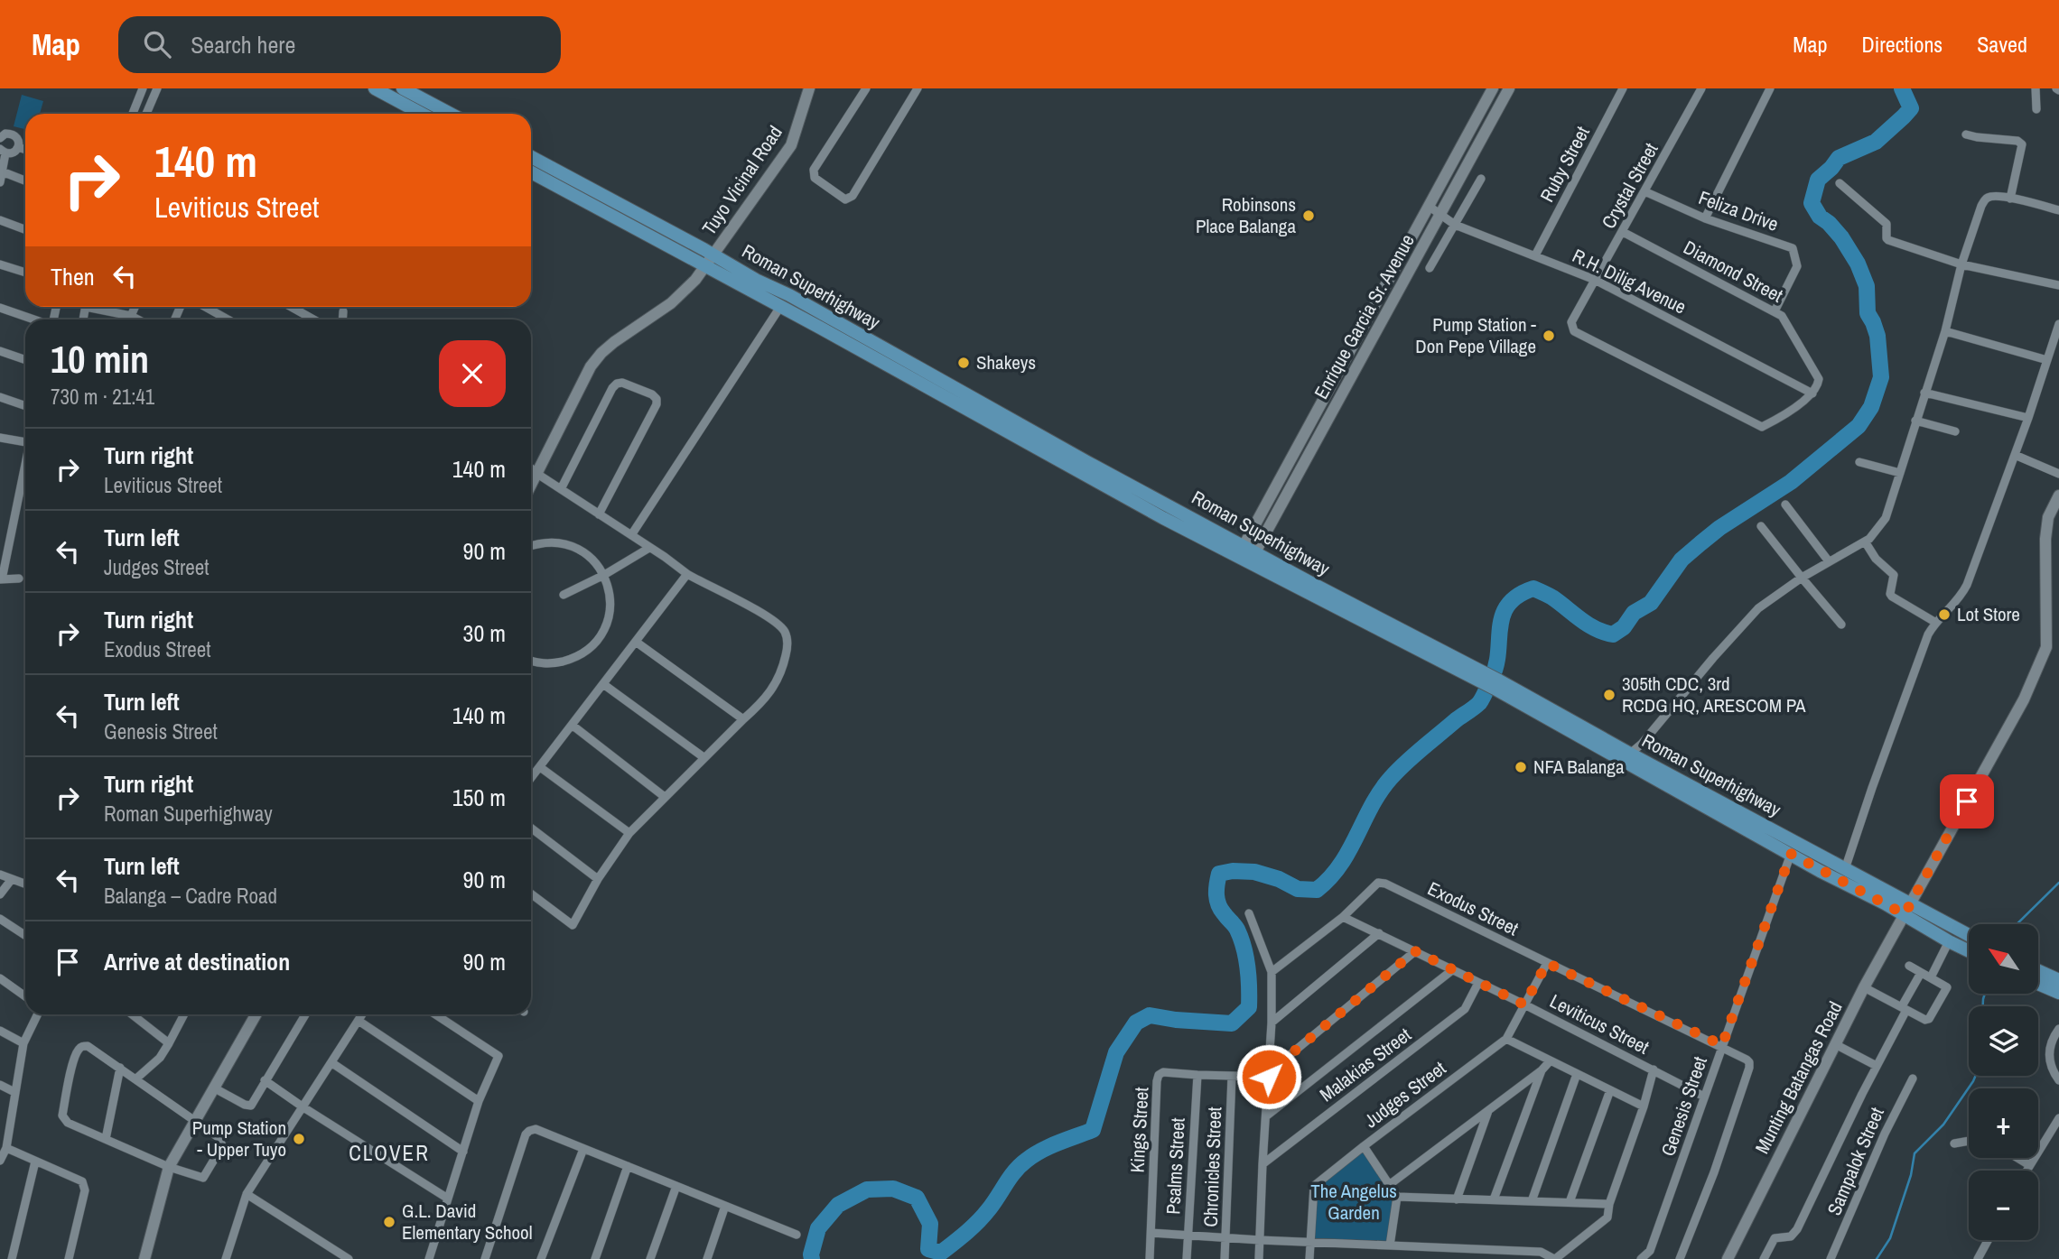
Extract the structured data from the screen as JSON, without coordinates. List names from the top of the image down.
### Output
{
  "streets": {
    "main road": ["Roman Superhighway"],
    "street": [
      "Ruby Street",
      "Tuyo Vicinal Road",
      "Crystal Street",
      "Feliza Drive",
      "Diamond Street",
      "R.H. Dilig Avenue",
      "Enrique Garcia Sr. Avenue",
      "Exodus Street",
      "Leviticus Street",
      "Malakias Street",
      "Munting Batangas Road",
      "Judges Street",
      "Genesis Street",
      "Kings Street",
      "Sampalok Street",
      "Psalms Street",
      "Chronicles Street"
    ]
  },
  "crossings": [
    ["Ruby Street", "R.H. Dilig Avenue"],
    ["Tuyo Vicinal Road", "Roman Superhighway"],
    ["Crystal Street", "Feliza Drive"],
    ["Crystal Street", "Diamond Street"],
    ["Crystal Street", "R.H. Dilig Avenue"],
    ["Feliza Drive", "Diamond Street"],
    ["Diamond Street", "R.H. Dilig Avenue"],
    ["R.H. Dilig Avenue", "Enrique Garcia Sr. Avenue"],
    ["Roman Superhighway", "Enrique Garcia Sr. Avenue"],
    ["Roman Superhighway", "Munting Batangas Road"],
    ["Roman Superhighway", "Genesis Street"],
    ["Exodus Street", "Leviticus Street"],
    ["Exodus Street", "Judges Street"],
    ["Exodus Street", "Genesis Street"],
    ["Leviticus Street", "Malakias Street"],
    ["Leviticus Street", "Judges Street"],
    ["Leviticus Street", "Genesis Street"],
    ["Kings Street", "Psalms Street"],
    ["Kings Street", "Chronicles Street"]
  ],
  "districts": ["CLOVER"],
  "parks": ["The Angelus Garden"],
  "places": [
    "Robinsons Place Balanga",
    "Pump Station - Don Pepe Village",
    "Shakeys",
    "Lot Store",
    "305th CDC, 3rd RCDG HQ, ARESCOM PA",
    "NFA Balanga",
    "Pump Station - Upper Tuyo",
    "G.L. David Elementary School"
  ],
  "north": "top left",
  "page": {
    "header": "Map",
    "search": "Search here",
    "nav": ["Map", "Directions", "Saved"],
    "turn": ["140 m", "Leviticus Street"],
    "then": "Then",
    "heading": ["10 min", "730 m · 21:41"],
    "list": [
      {
        "name": "Turn right",
        "note": "Leviticus Street",
        "value": "140 m"
      },
      {
        "name": "Turn left",
        "note": "Judges Street",
        "value": "90 m"
      },
      {
        "name": "Turn right",
        "note": "Exodus Street",
        "value": "30 m"
      },
      {
        "name": "Turn left",
        "note": "Genesis Street",
        "value": "140 m"
      },
      {
        "name": "Turn right",
        "note": "Roman Superhighway",
        "value": "150 m"
      },
      {
        "name": "Turn left",
        "note": "Balanga – Cadre Road",
        "value": "90 m"
      },
      {
        "name": "Arrive at destination",
        "value": "90 m"
      }
    ],
    "map_buttons": ["+", "−"]
  }
}
